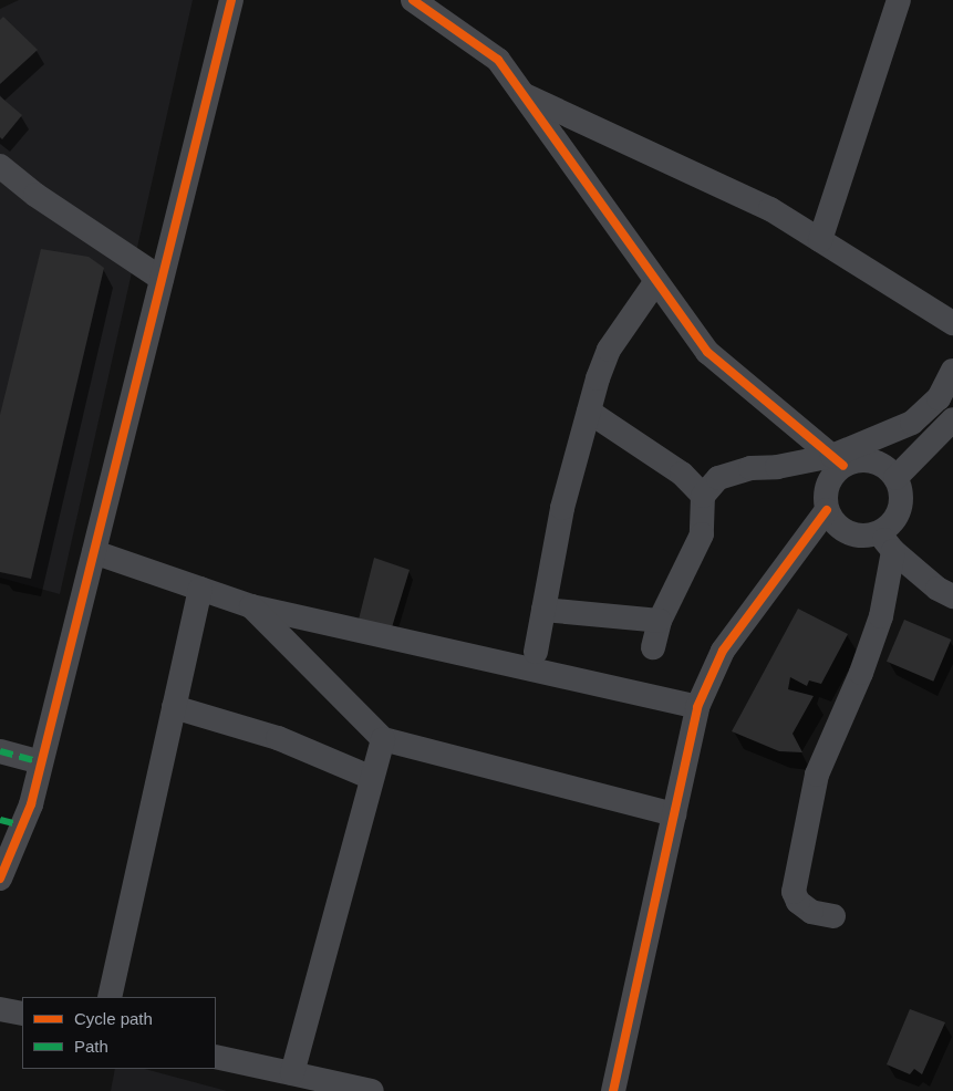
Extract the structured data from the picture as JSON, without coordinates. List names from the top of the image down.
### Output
{
  "legend": ["Cycle path", "Path"]
}
